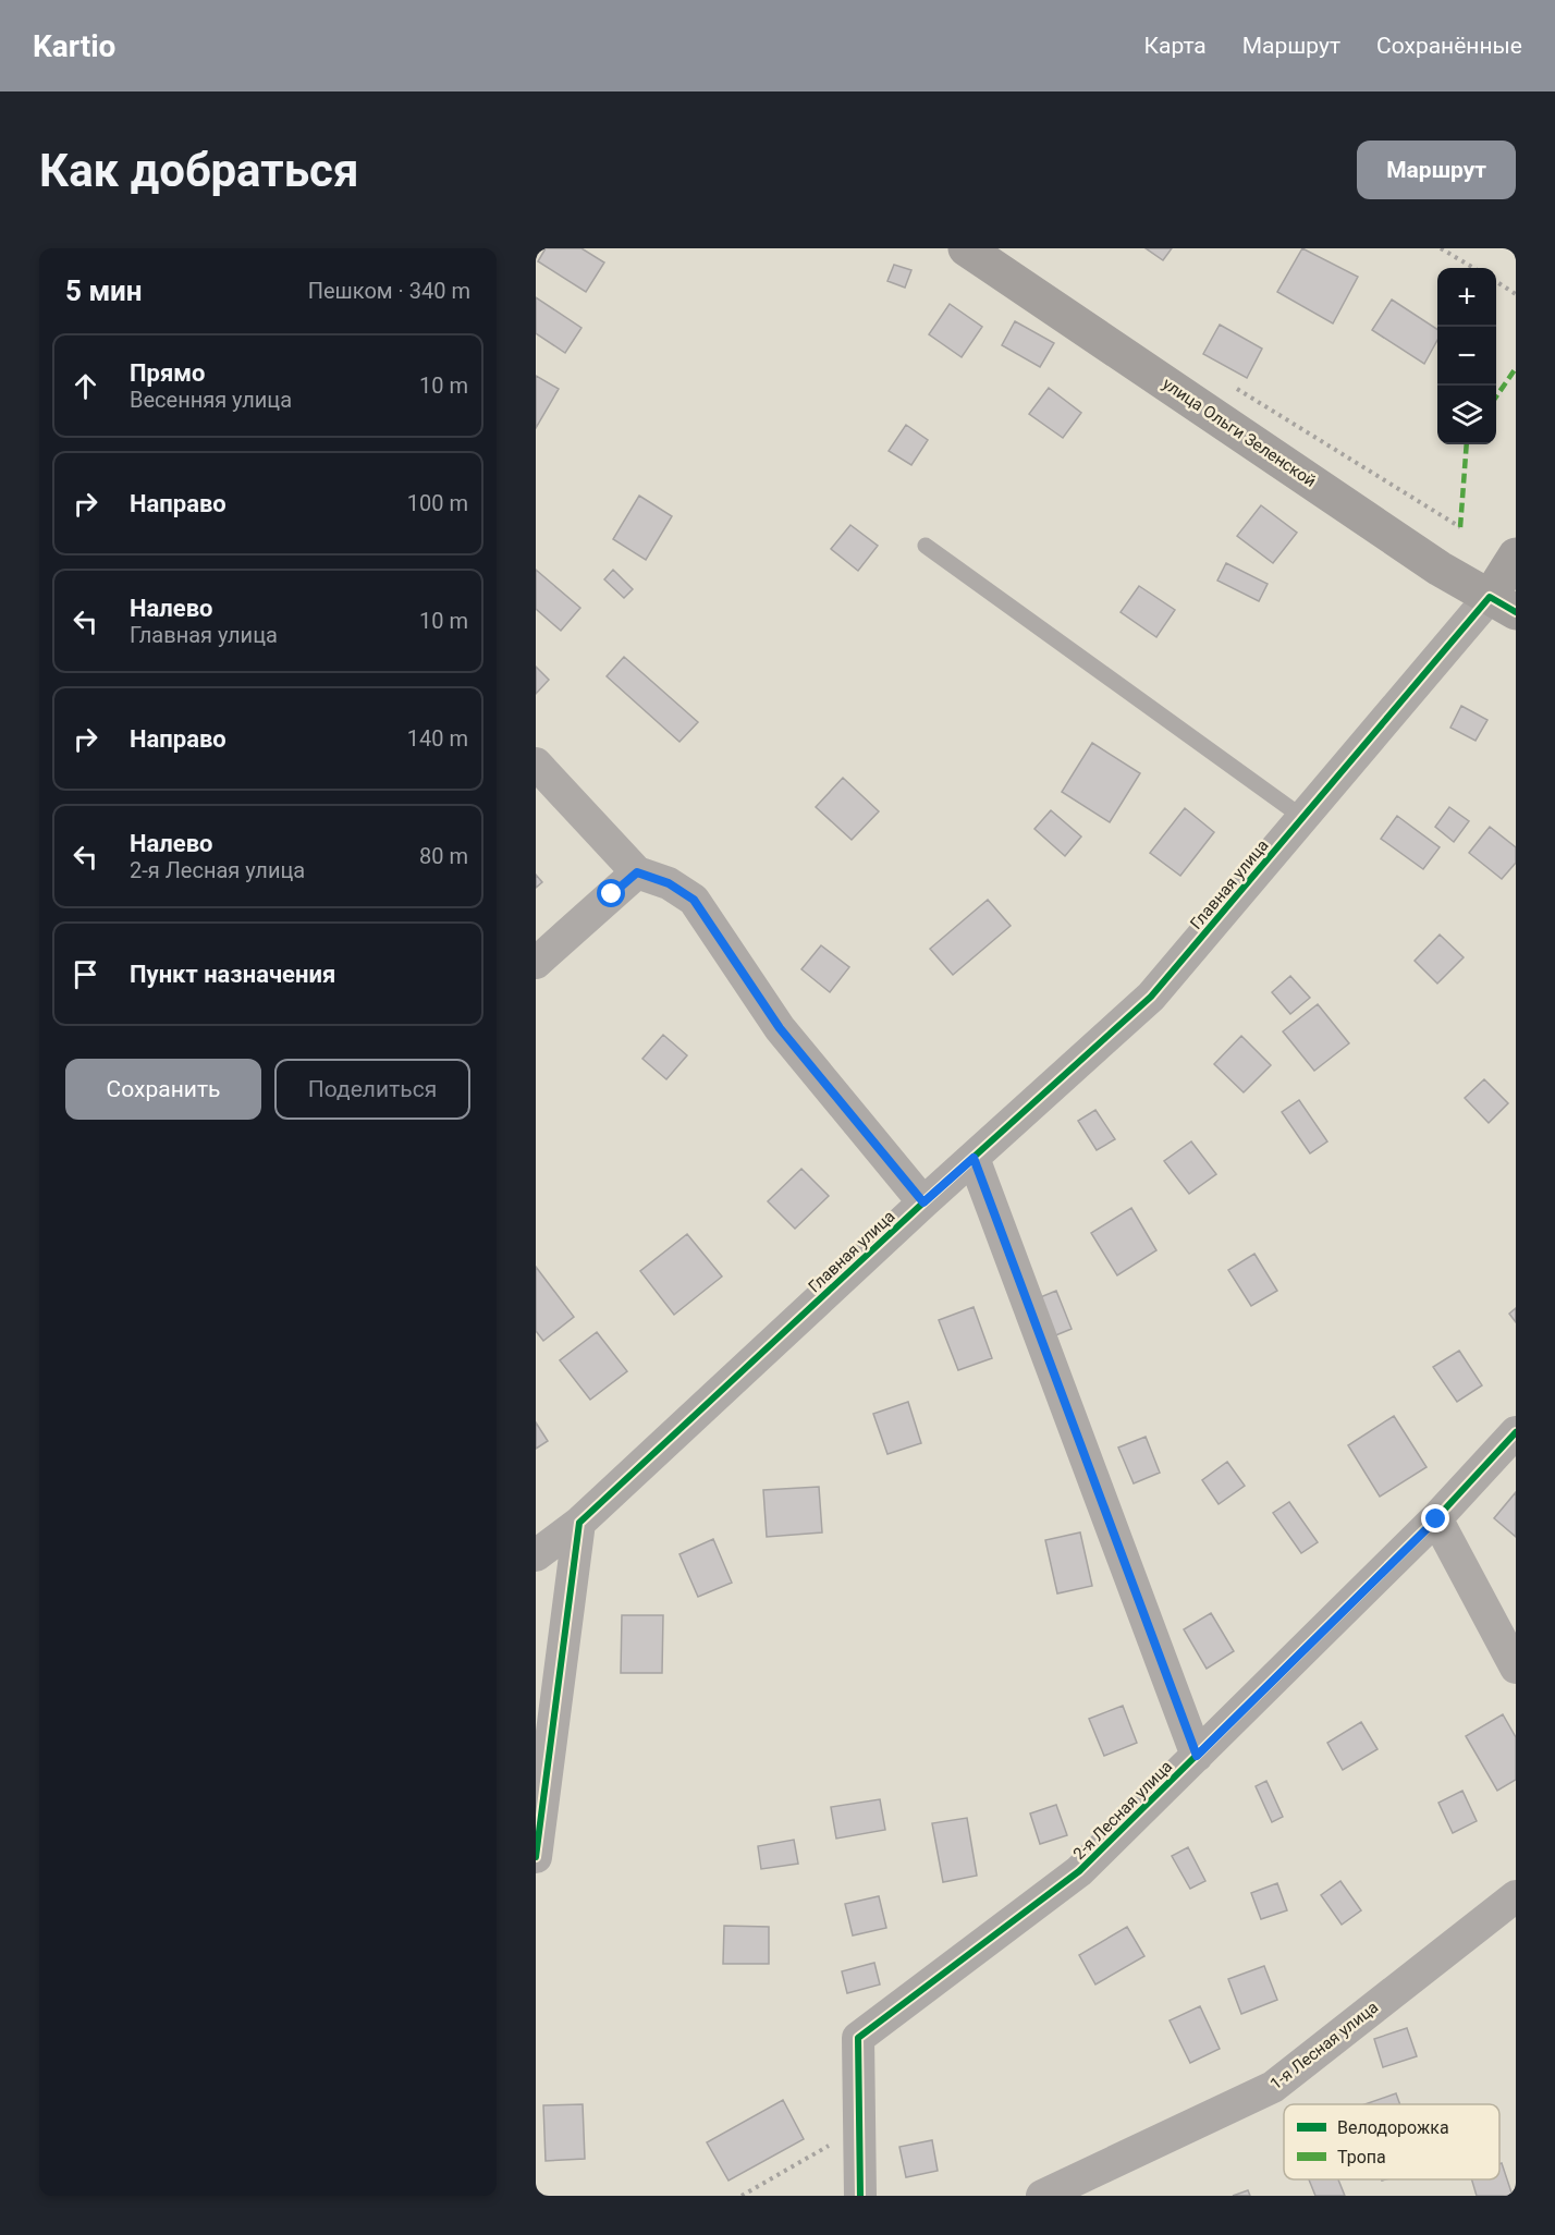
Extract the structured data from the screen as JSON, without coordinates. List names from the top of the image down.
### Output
{
  "streets": {
    "main road": ["улица Ольги Зеленской", "Главная улица"],
    "street": ["2-я Лесная улица", "1-я Лесная улица"]
  },
  "crossings": [
    ["улица Ольги Зеленской", "Главная улица"]
  ],
  "legend": ["Велодорожка", "Тропа"],
  "page": {
    "header": "Kartio",
    "nav": ["Карта", "Маршрут", "Сохранённые"],
    "buttons": [
      "Маршрут",
      ["Сохранить", "Поделиться"]
    ],
    "title": "Как добраться",
    "heading": ["5 мин", "Пешком · 340 m"],
    "map_buttons": ["+", "−"],
    "list": [
      ["Прямо", "Весенняя улица", "10 m"],
      ["Направо", "100 m"],
      ["Налево", "Главная улица", "10 m"],
      ["Направо", "140 m"],
      ["Налево", "2-я Лесная улица", "80 m"],
      "Пункт назначения"
    ]
  }
}
